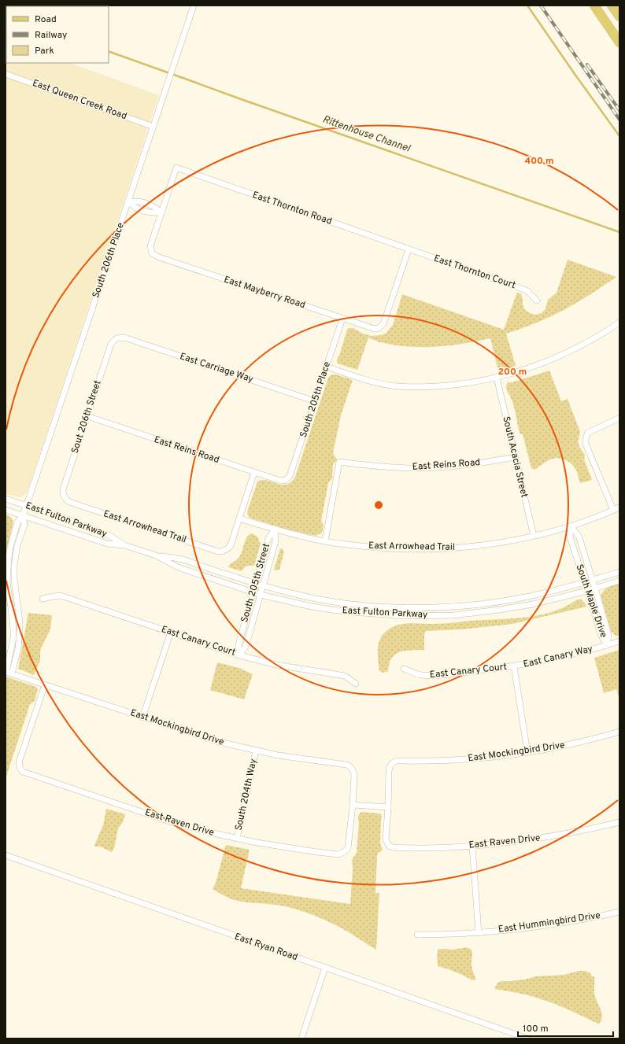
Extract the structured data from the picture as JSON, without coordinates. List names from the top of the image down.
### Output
{
  "streets": {
    "street": [
      "East Queen Creek Road",
      "East Thornton Road",
      "South 206th Place",
      "East Thornton Court",
      "East Mayberry Road",
      "East Carriage Way",
      "South 205th Place",
      "Sout 206th Street",
      "East Reins Road",
      "South Acacia Street",
      "East Fulton Parkway",
      "East Arrowhead Trail",
      "South 205th Street",
      "South Maple Drive",
      "East Canary Court",
      "East Canary Way",
      "East Mockingbird Drive",
      "South 204th Way",
      "East Raven Drive",
      "East Hummingbird Drive",
      "East Ryan Road"
    ]
  },
  "crossings": [
    ["East Queen Creek Road", "South 206th Place"],
    ["East Thornton Road", "East Thornton Court"],
    ["East Thornton Road", "East Mayberry Road"],
    ["South 206th Place", "East Fulton Parkway"],
    ["South 206th Place", "East Mockingbird Drive"],
    ["East Thornton Court", "East Mayberry Road"],
    ["East Mayberry Road", "South 205th Place"],
    ["East Carriage Way", "South 205th Place"],
    ["East Carriage Way", "Sout 206th Street"],
    ["South 205th Place", "East Reins Road"],
    ["Sout 206th Street", "East Reins Road"],
    ["Sout 206th Street", "East Arrowhead Trail"],
    ["East Reins Road", "South Acacia Street"],
    ["East Reins Road", "East Arrowhead Trail"],
    ["South Acacia Street", "East Arrowhead Trail"],
    ["East Fulton Parkway", "South 205th Street"],
    ["East Fulton Parkway", "South Maple Drive"],
    ["East Arrowhead Trail", "South 205th Street"],
    ["East Arrowhead Trail", "South Maple Drive"],
    ["South 205th Street", "East Canary Court"],
    ["South Maple Drive", "East Canary Way"],
    ["East Canary Court", "East Canary Way"],
    ["East Mockingbird Drive", "South 204th Way"],
    ["East Mockingbird Drive", "East Raven Drive"],
    ["South 204th Way", "East Raven Drive"]
  ],
  "water": ["Rittenhouse Channel"],
  "legend": ["Road", "Railway", "Park"],
  "scale_bar": "100 m",
  "rings": ["400 m", "200 m"]
}
